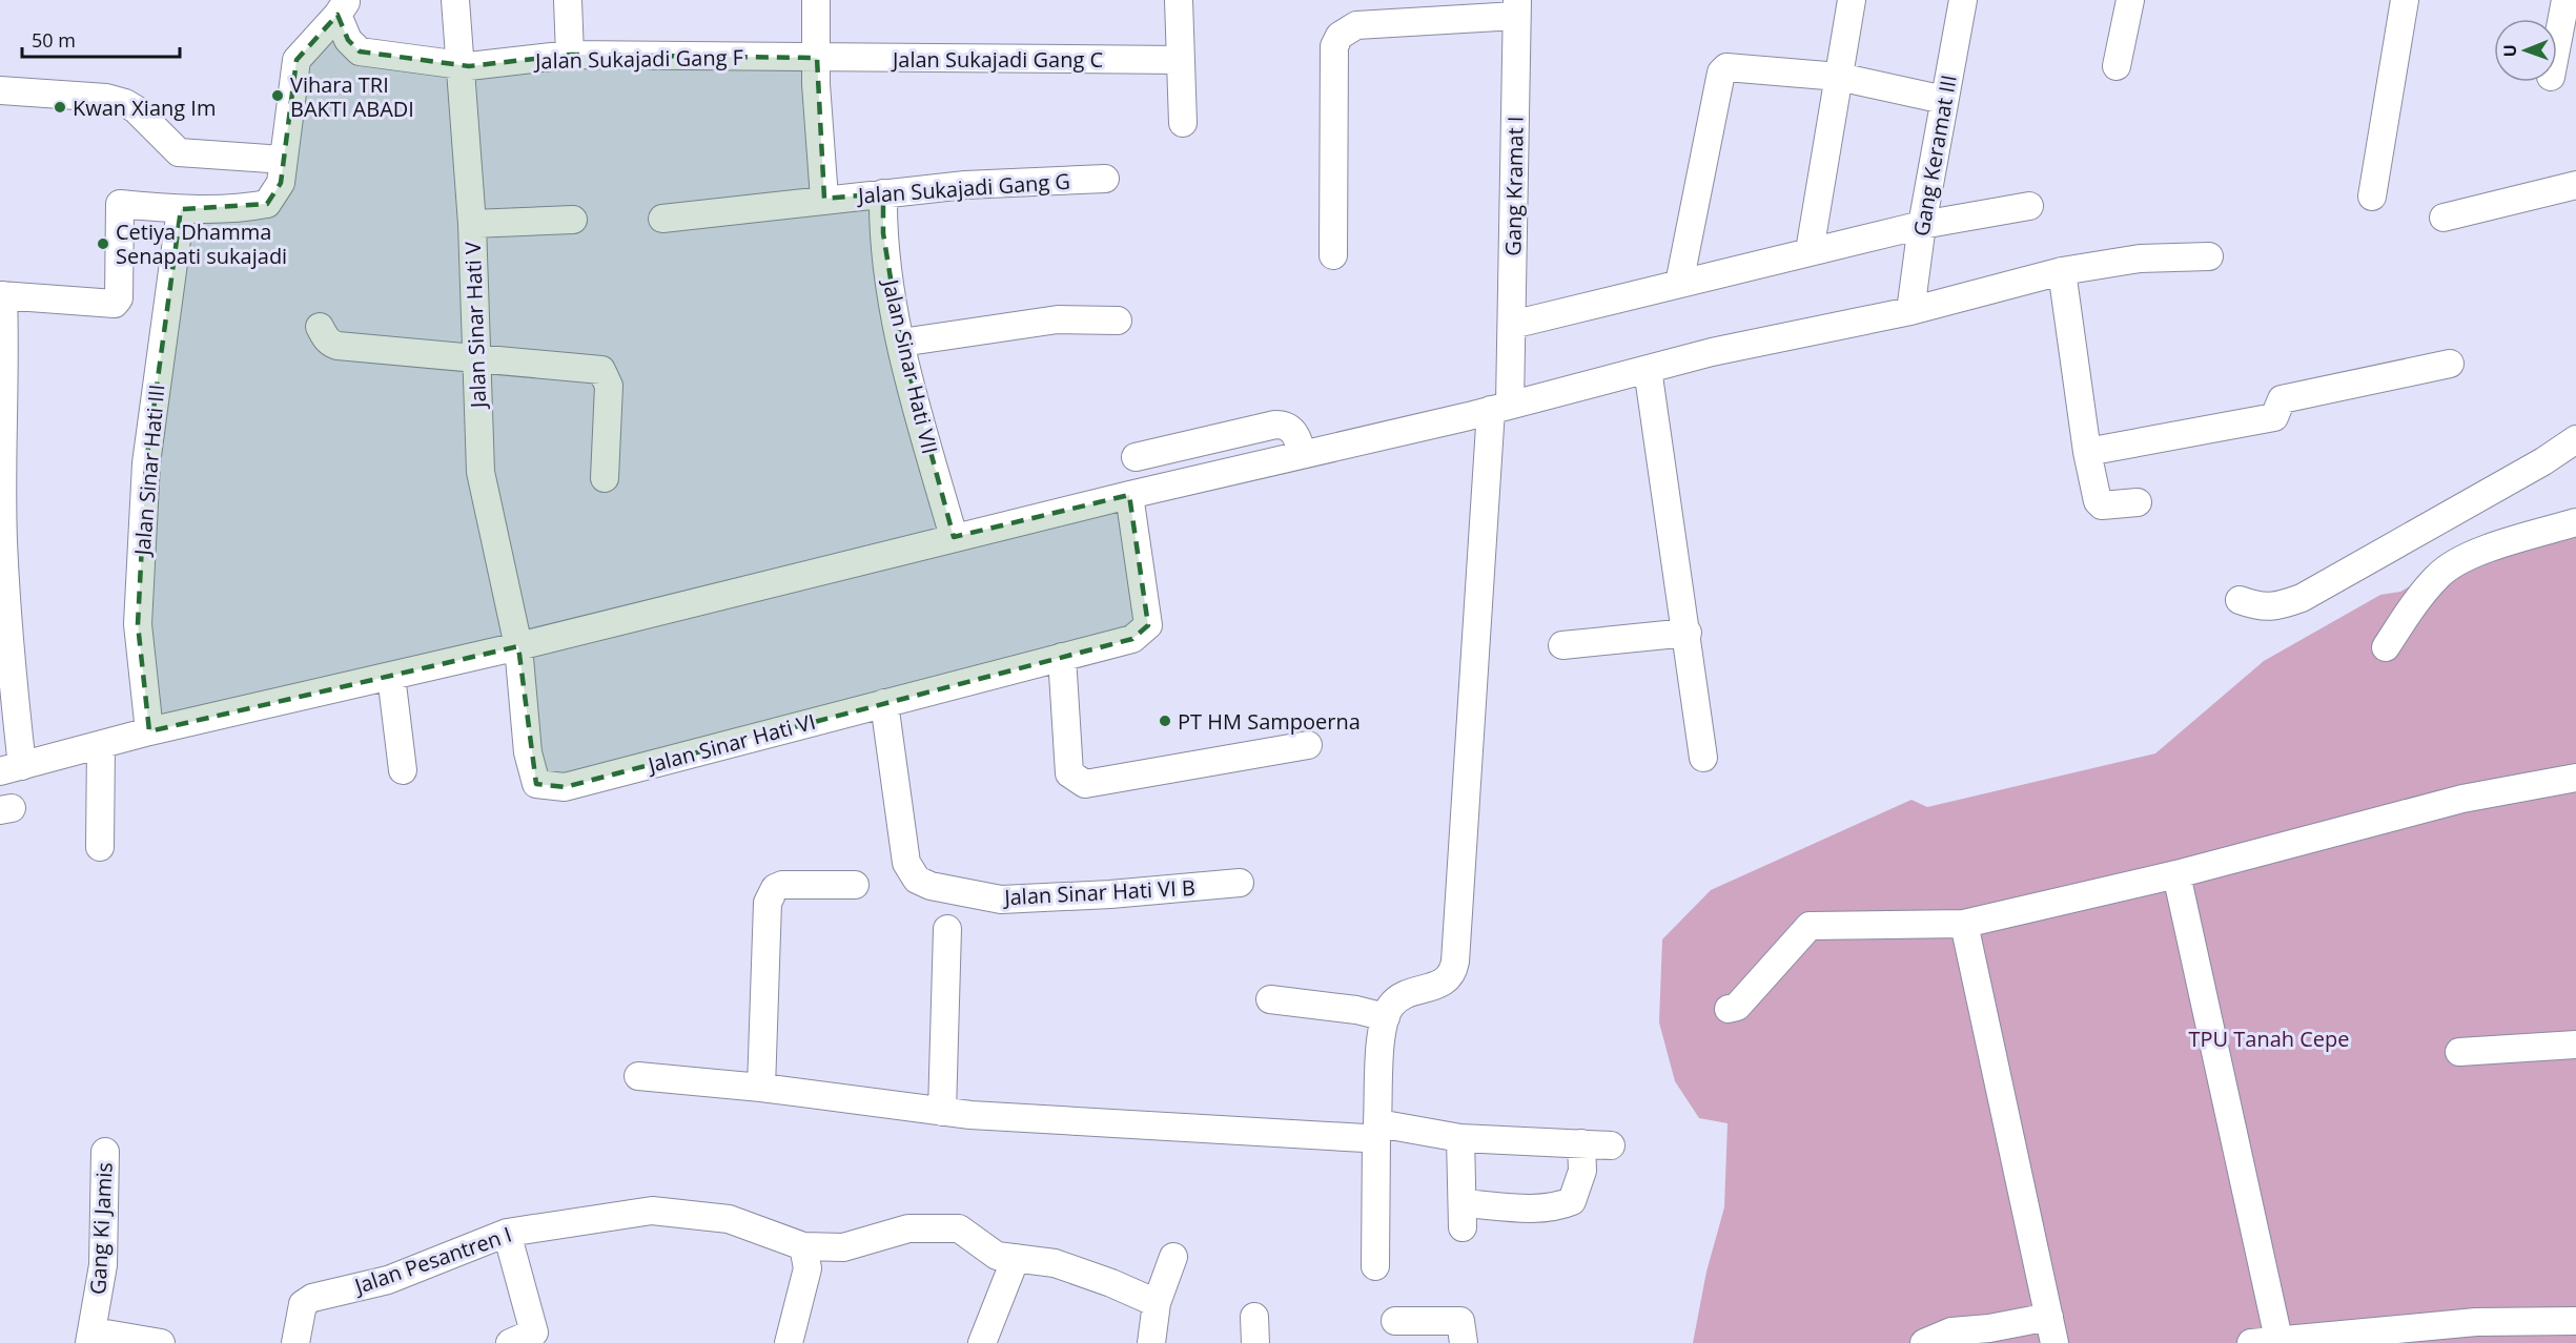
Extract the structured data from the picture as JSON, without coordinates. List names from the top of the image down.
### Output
{
  "streets": {
    "street": [
      "Jalan Sukajadi Gang F",
      "Jalan Sukajadi Gang C",
      "Gang Keramat III",
      "Gang Kramat I",
      "Jalan Sukajadi Gang G",
      "Jalan Sinar Hati V",
      "Jalan Sinar Hati VII",
      "Jalan Sinar Hati III",
      "Jalan Sinar Hati VI",
      "Jalan Sinar Hati VI B",
      "Gang Ki Jamis",
      "Jalan Pesantren I"
    ]
  },
  "crossings": [
    ["Jalan Sukajadi Gang F", "Jalan Sukajadi Gang C"],
    ["Jalan Sukajadi Gang F", "Jalan Sinar Hati V"],
    ["Jalan Sukajadi Gang G", "Jalan Sinar Hati VII"],
    ["Jalan Sinar Hati V", "Jalan Sinar Hati VI"],
    ["Jalan Sinar Hati VI", "Jalan Sinar Hati VI B"]
  ],
  "parks": ["TPU Tanah Cepe"],
  "places": [
    "Vihara TRI BAKTI ABADI",
    "Kwan Xiang Im",
    "Cetiya Dhamma Senapati sukajadi",
    "PT HM Sampoerna"
  ],
  "scale_bar": "50 m",
  "north": "left"
}
